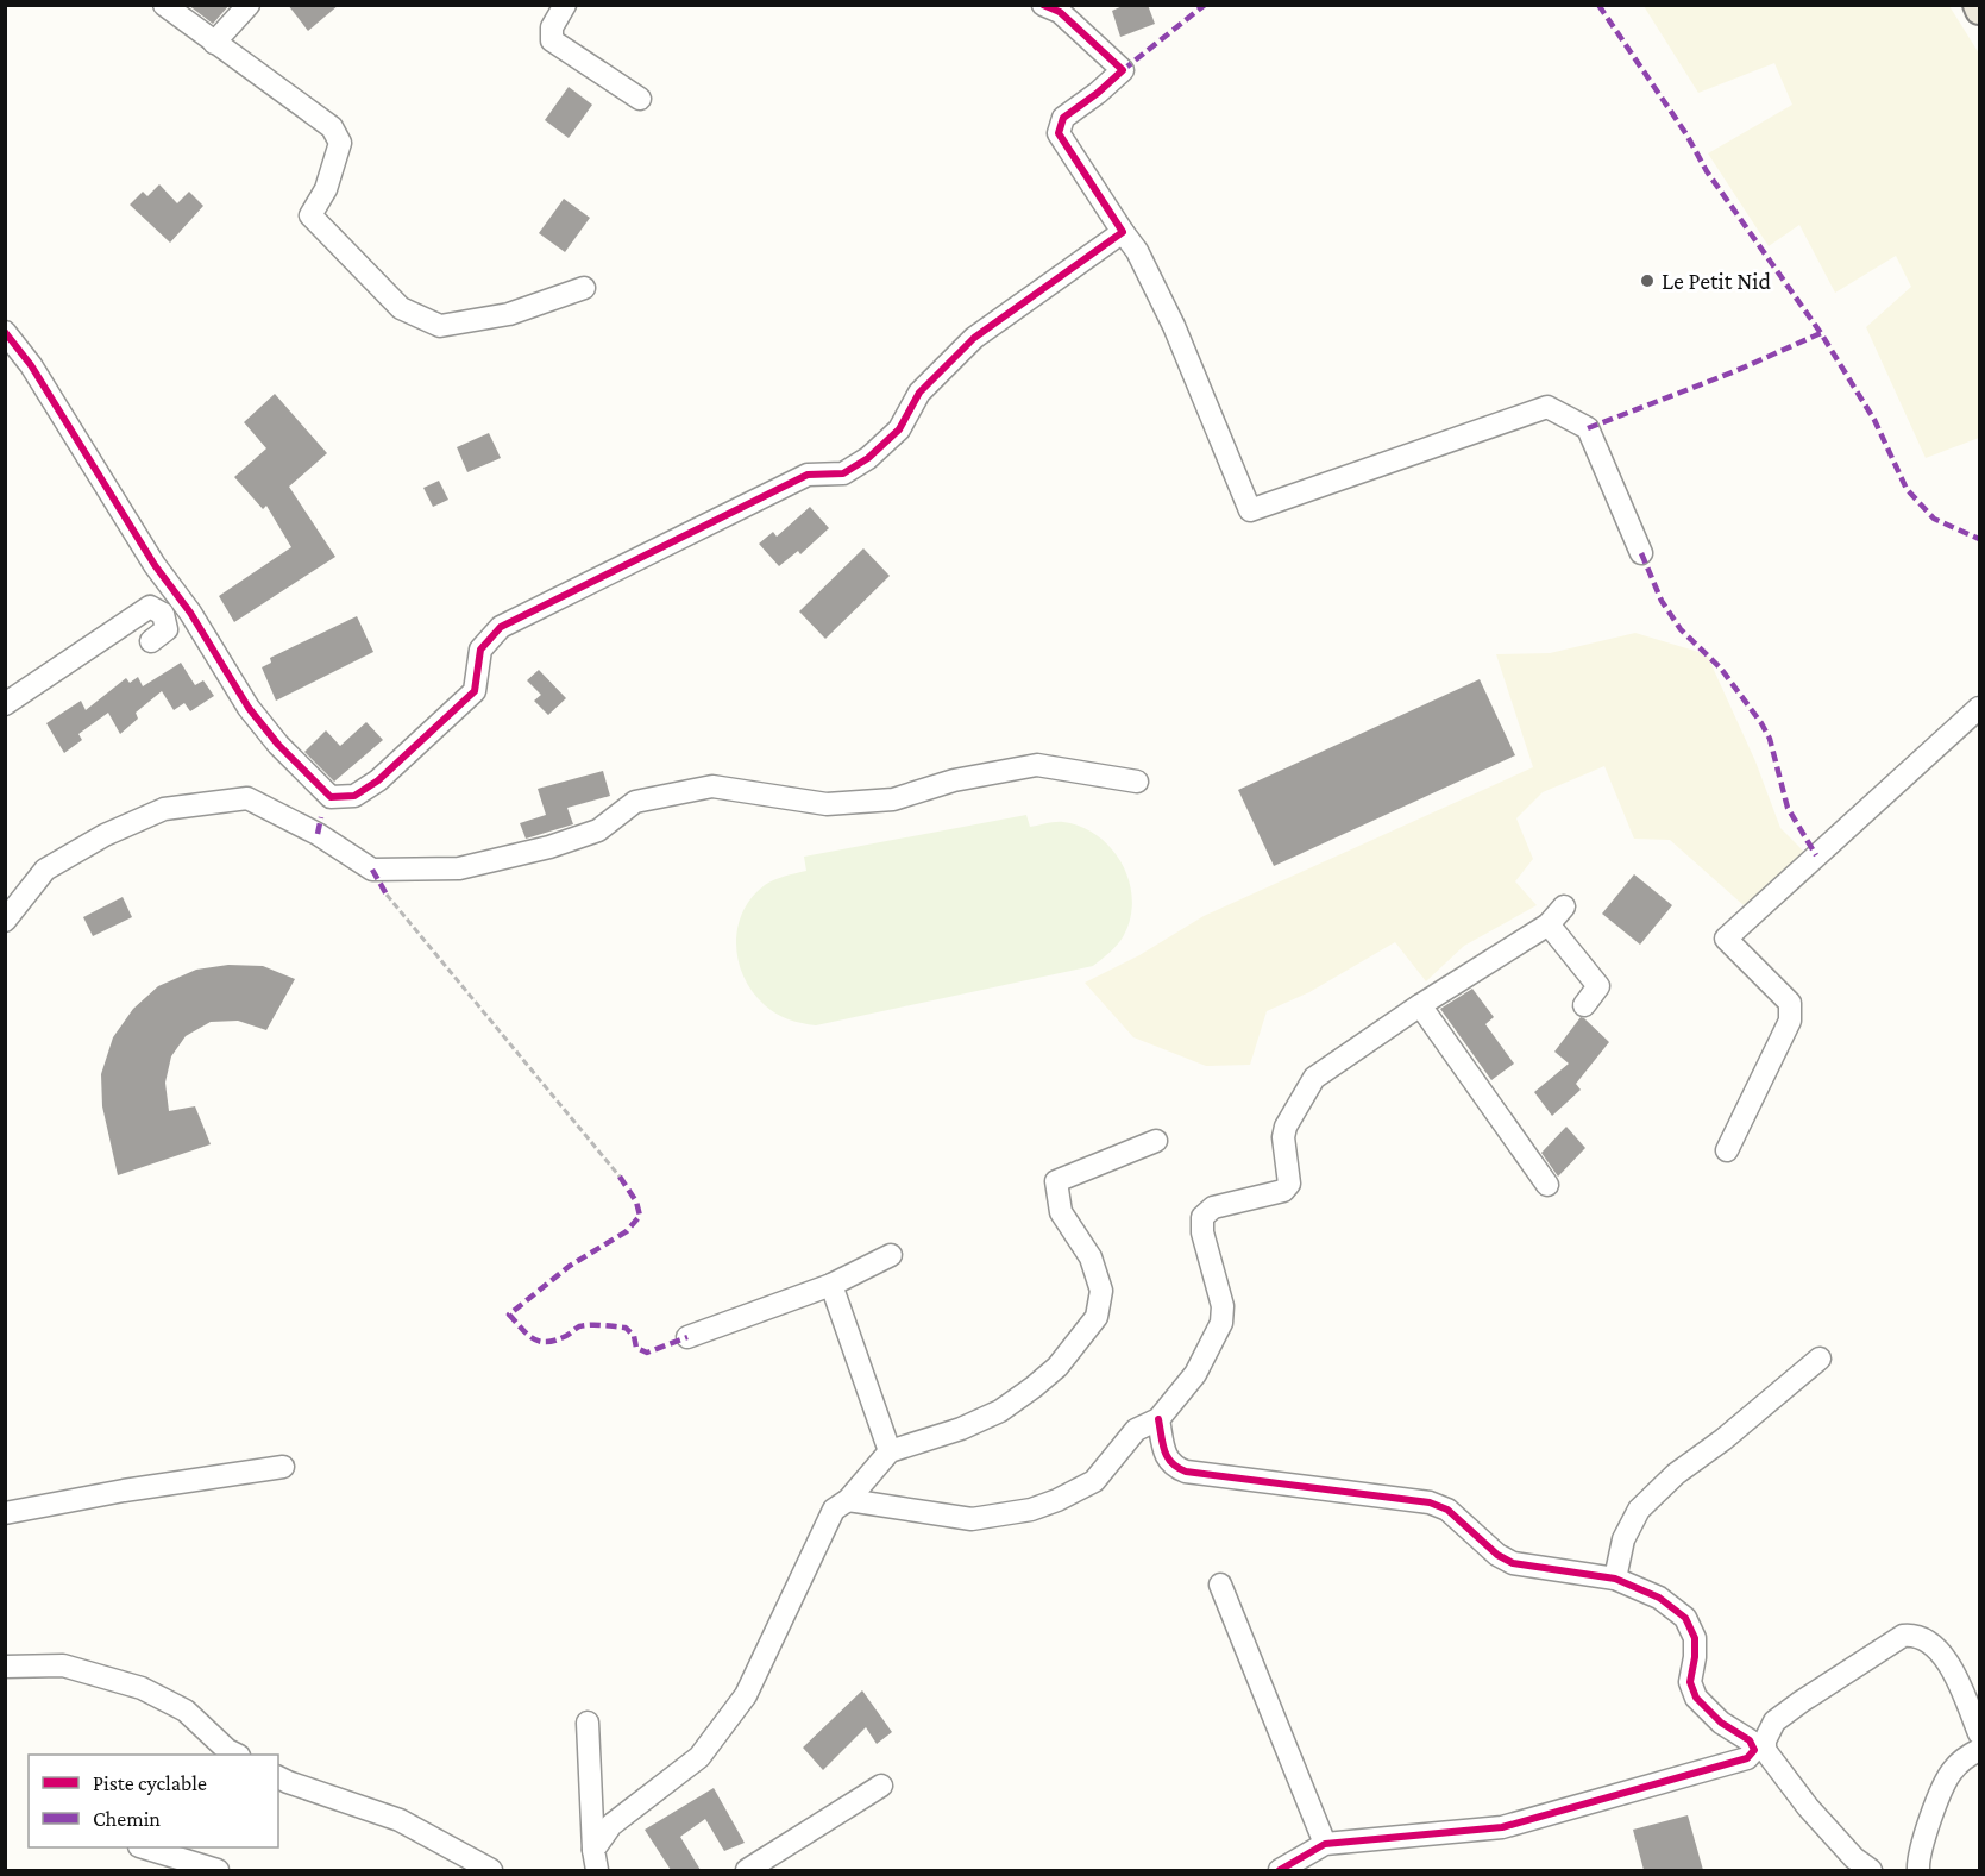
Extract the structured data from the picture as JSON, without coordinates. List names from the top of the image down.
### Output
{
  "places": ["Le Petit Nid"],
  "legend": ["Piste cyclable", "Chemin"]
}
